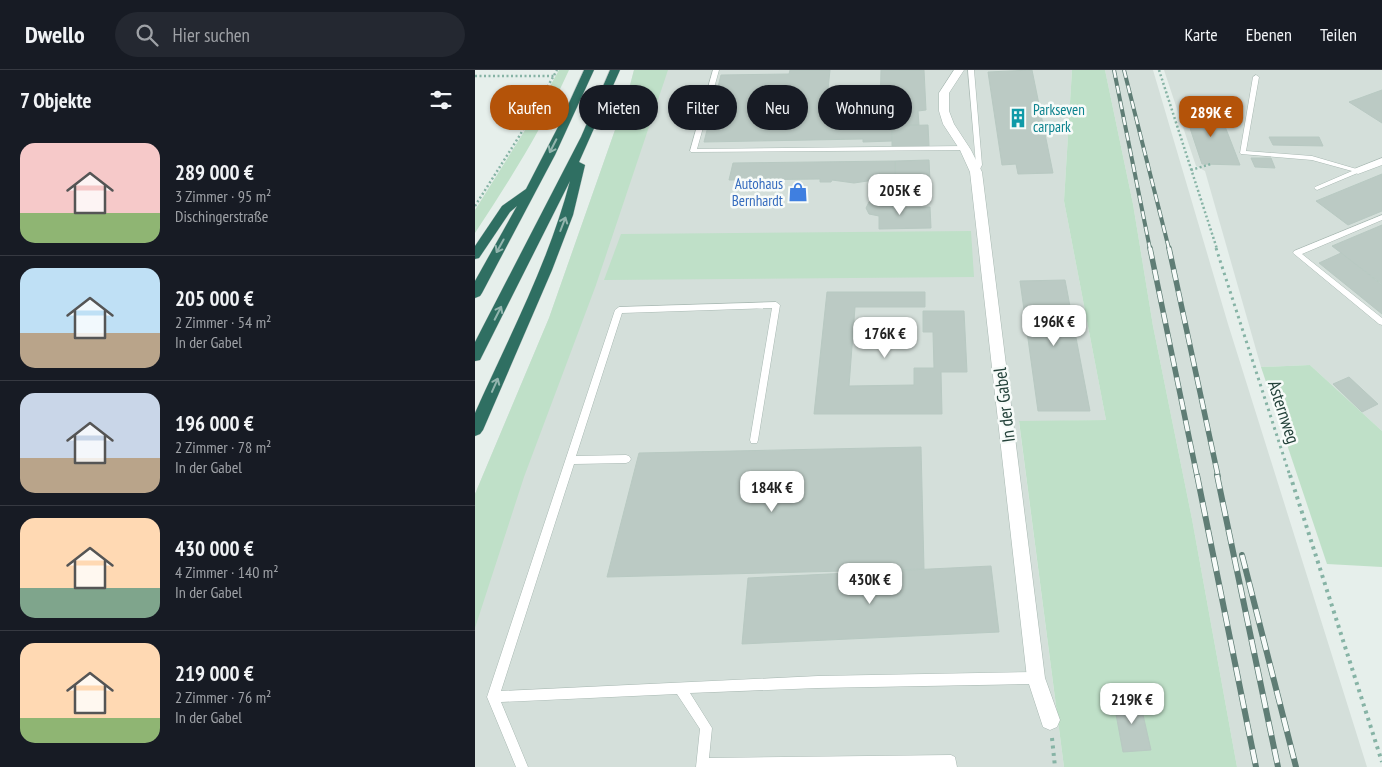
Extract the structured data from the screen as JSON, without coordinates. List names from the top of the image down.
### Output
{
  "streets": {
    "street": ["In der Gabel"],
    "path": ["Asternweg"]
  },
  "places": {
    "building": ["Parkseven carpark"],
    "shop": ["Autohaus Bernhardt"]
  },
  "page": {
    "header": "Dwello",
    "search": "Hier suchen",
    "nav": ["Karte", "Ebenen", "Teilen"],
    "heading": "7 Objekte",
    "chip": [
      "Kaufen",
      "Mieten",
      "Filter",
      "Neu",
      "Wohnung"
    ],
    "price": [
      "289K €",
      "205K €",
      "196K €",
      "176K €",
      "184K €",
      "430K €",
      "219K €"
    ],
    "list": [
      {
        "name": "289 000 €",
        "note": "3 Zimmer · 95 m² · Dischingerstraße"
      },
      {
        "name": "205 000 €",
        "note": "2 Zimmer · 54 m² · In der Gabel"
      },
      {
        "name": "196 000 €",
        "note": "2 Zimmer · 78 m² · In der Gabel"
      },
      {
        "name": "430 000 €",
        "note": "4 Zimmer · 140 m² · In der Gabel"
      },
      {
        "name": "219 000 €",
        "note": "2 Zimmer · 76 m² · In der Gabel"
      }
    ]
  }
}
